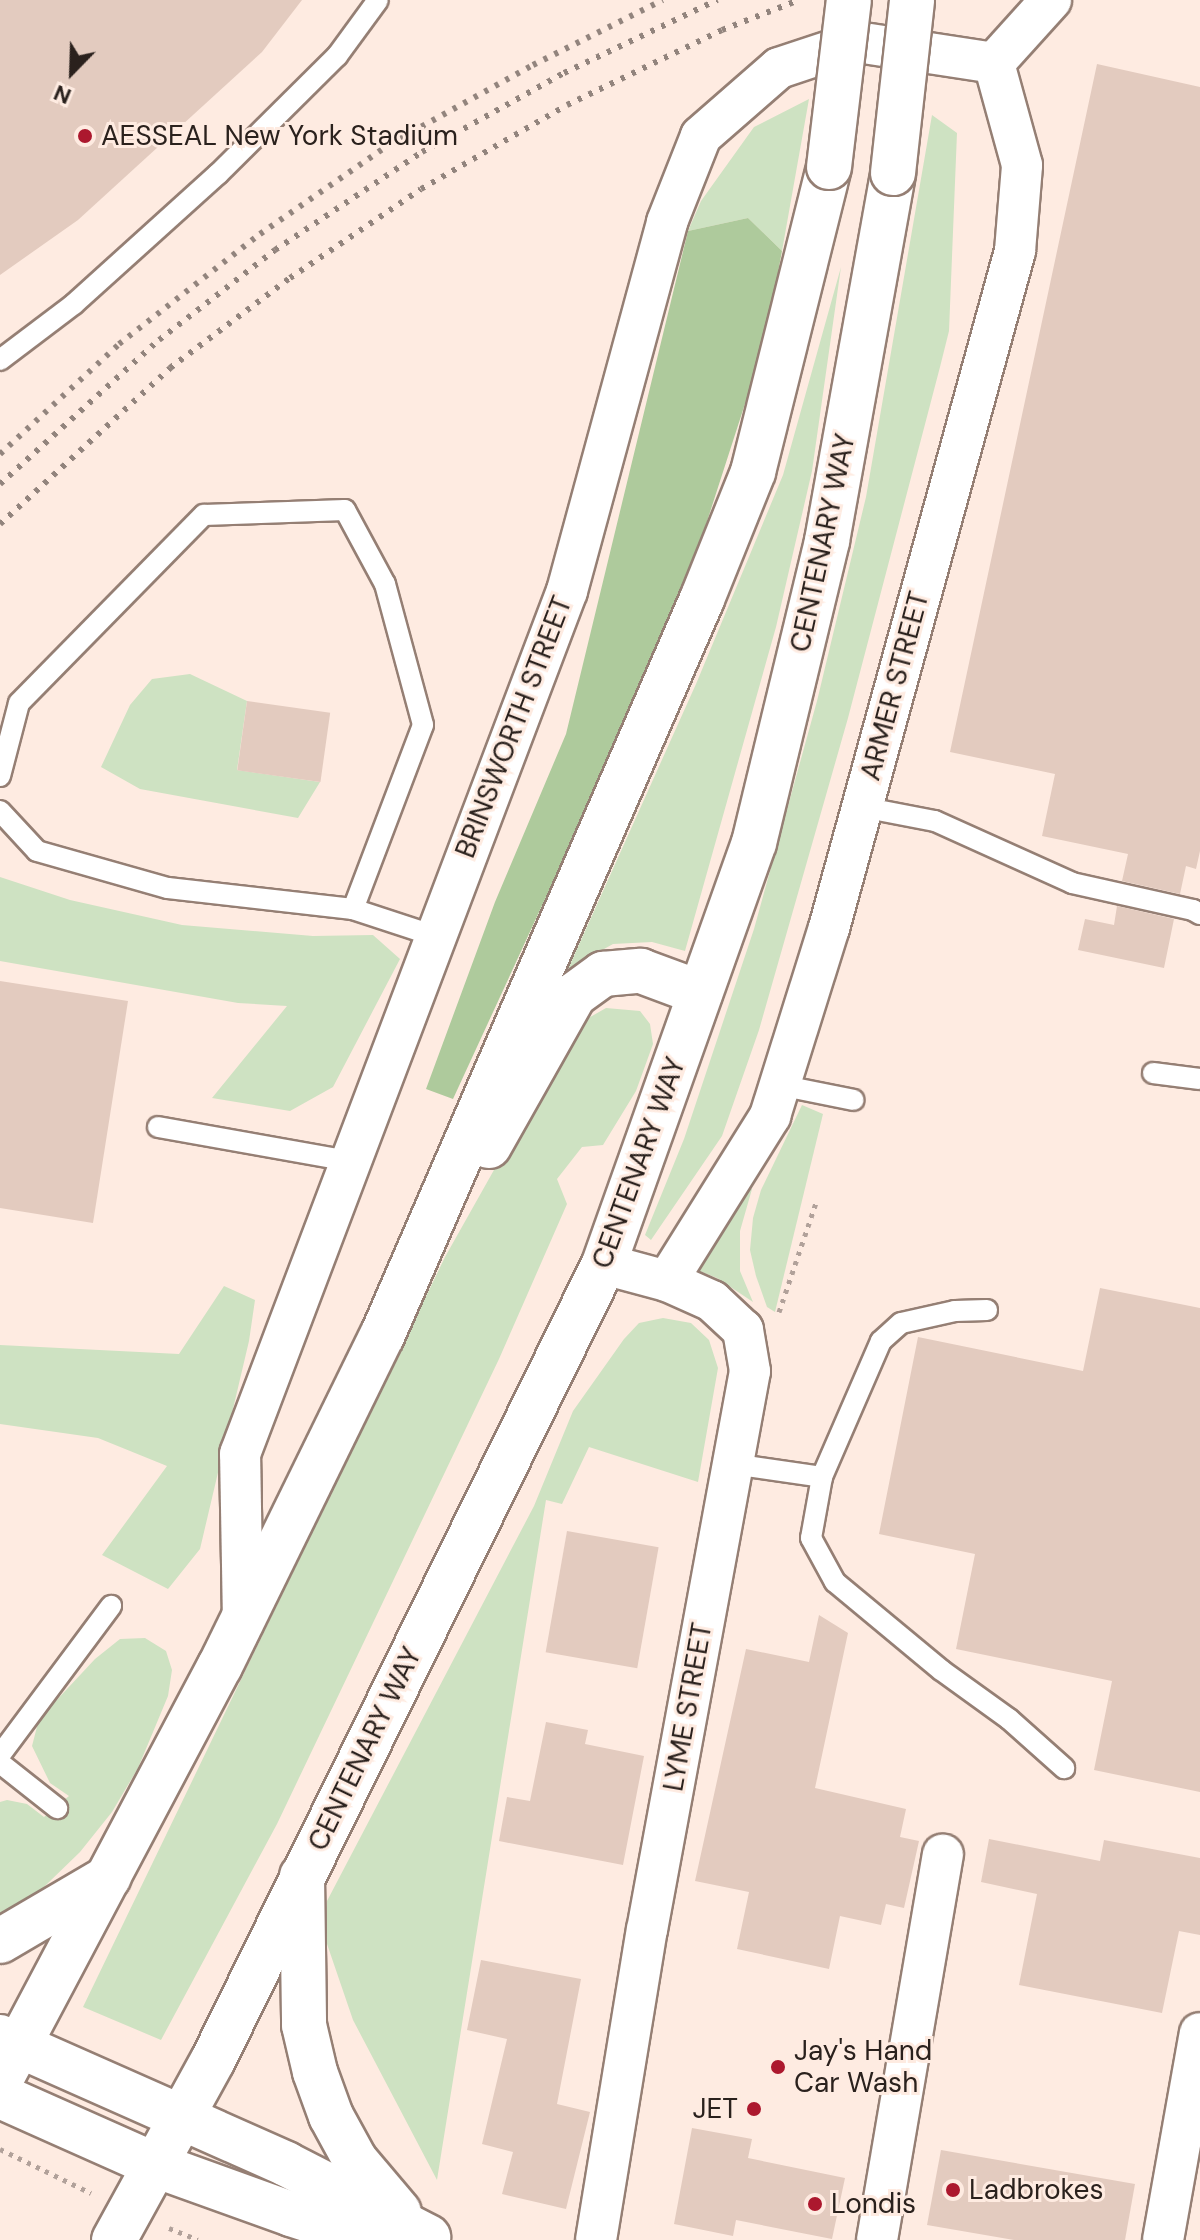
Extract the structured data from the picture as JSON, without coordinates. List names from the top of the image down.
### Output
{
  "streets": {
    "main road": ["CENTENARY WAY"],
    "street": ["ARMER STREET", "BRINSWORTH STREET", "LYME STREET"]
  },
  "crossings": [
    ["ARMER STREET", "BRINSWORTH STREET"]
  ],
  "places": [
    "AESSEAL New York Stadium",
    "Jay's Hand Car Wash",
    "JET",
    "Ladbrokes",
    "Londis"
  ],
  "north": "bottom left"
}
